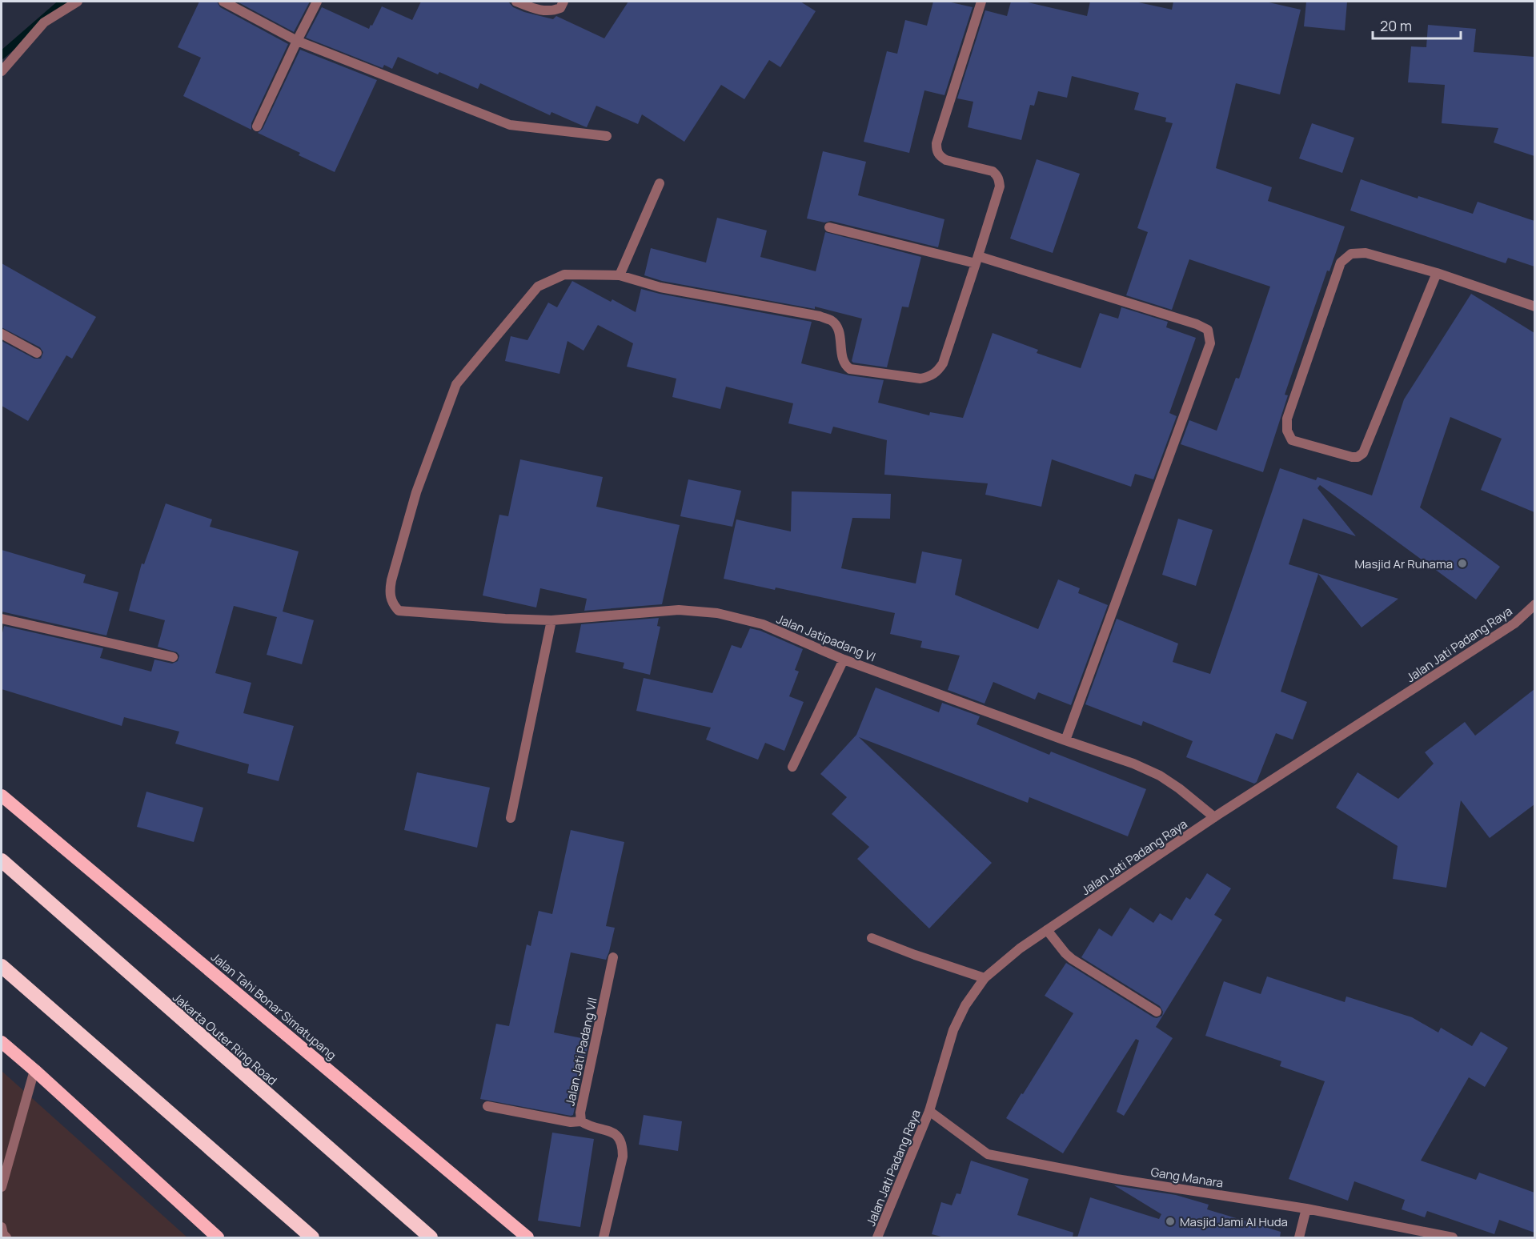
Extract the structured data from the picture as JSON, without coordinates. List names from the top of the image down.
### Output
{
  "streets": {
    "highway": ["Jalan Tahi Bonar Simatupang", "Jakarta Outer Ring Road"],
    "street": [
      "Jalan Jatipadang VI",
      "Jalan Jati Padang Raya",
      "Jalan Jati Padang VII",
      "Gang Manara"
    ]
  },
  "crossings": [
    ["Jalan Jatipadang VI", "Jalan Jati Padang Raya"],
    ["Jalan Jati Padang Raya", "Gang Manara"]
  ],
  "places": ["Masjid Ar Ruhama", "Masjid Jami Al Huda"],
  "scale_bar": "20 m"
}
